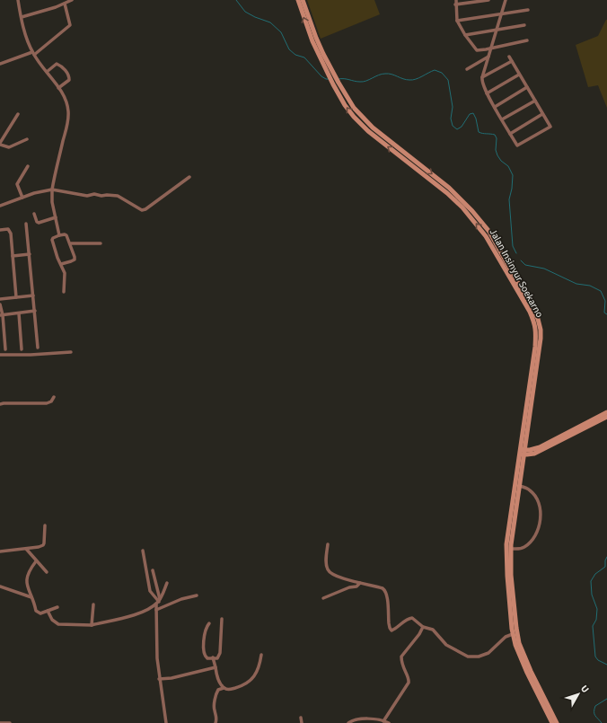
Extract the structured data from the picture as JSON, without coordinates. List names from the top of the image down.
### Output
{
  "streets": {
    "main road": ["Jalan Insinyur Soekarno"]
  },
  "north": "top right"
}
